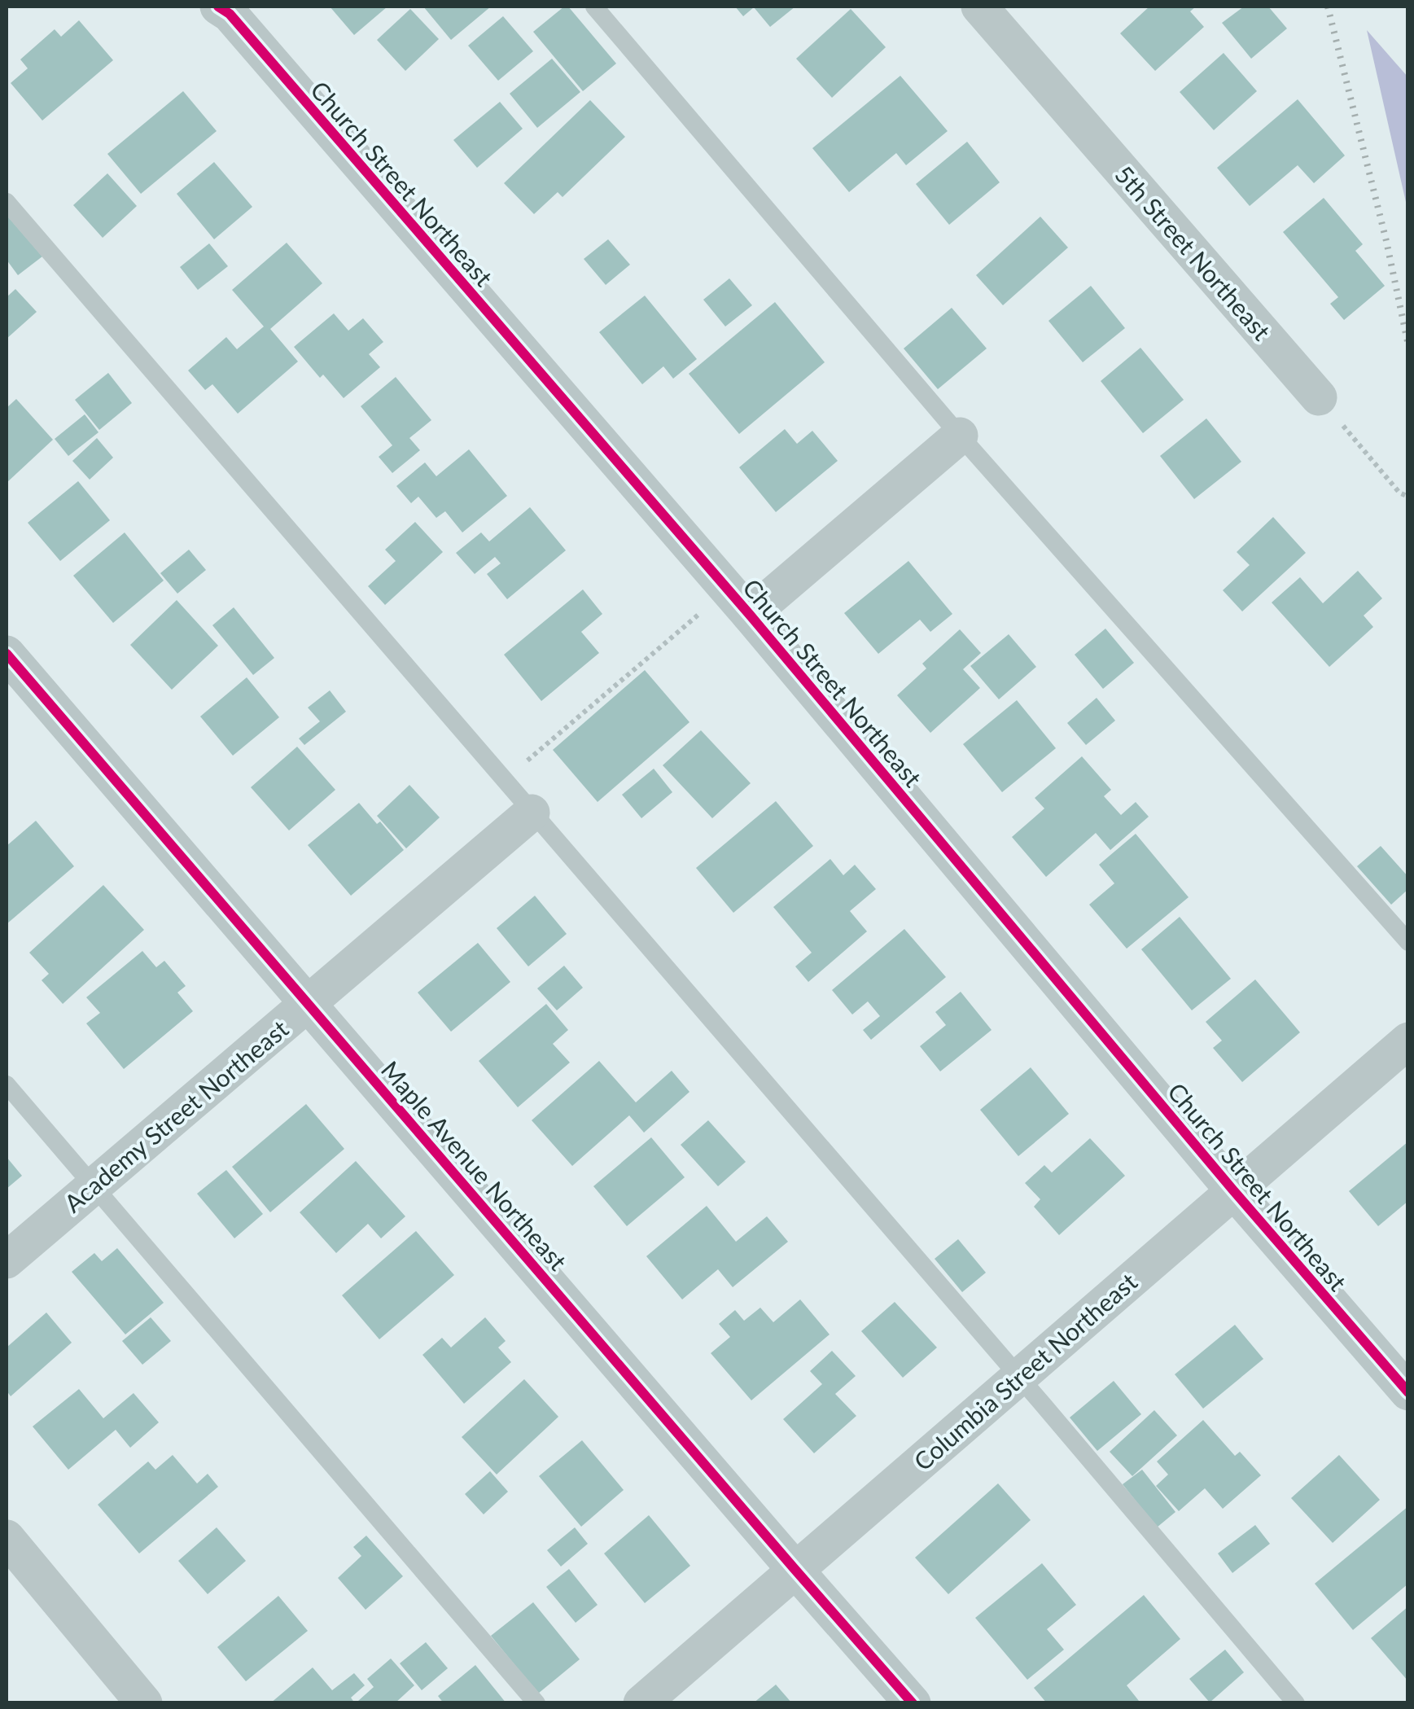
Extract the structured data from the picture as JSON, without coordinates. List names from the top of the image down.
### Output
{
  "streets": {
    "street": [
      "Church Street Northeast",
      "5th Street Northeast",
      "Academy Street Northeast",
      "Maple Avenue Northeast",
      "Columbia Street Northeast"
    ]
  },
  "crossings": [
    ["Church Street Northeast", "Columbia Street Northeast"],
    ["Academy Street Northeast", "Maple Avenue Northeast"],
    ["Maple Avenue Northeast", "Columbia Street Northeast"]
  ]
}
